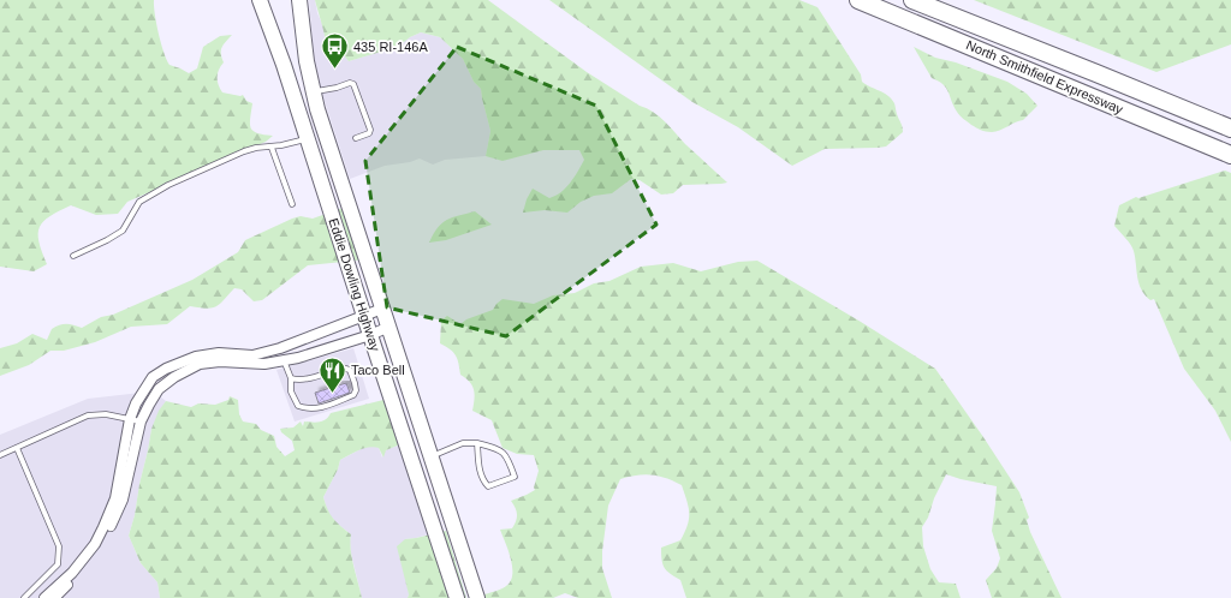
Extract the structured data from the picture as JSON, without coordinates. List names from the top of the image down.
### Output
{
  "streets": {
    "highway": ["North Smithfield Expressway"],
    "main road": ["Eddie Dowling Highway"]
  },
  "places": {
    "bus stop": ["435 RI-146A"],
    "restaurant": ["Taco Bell"]
  }
}
